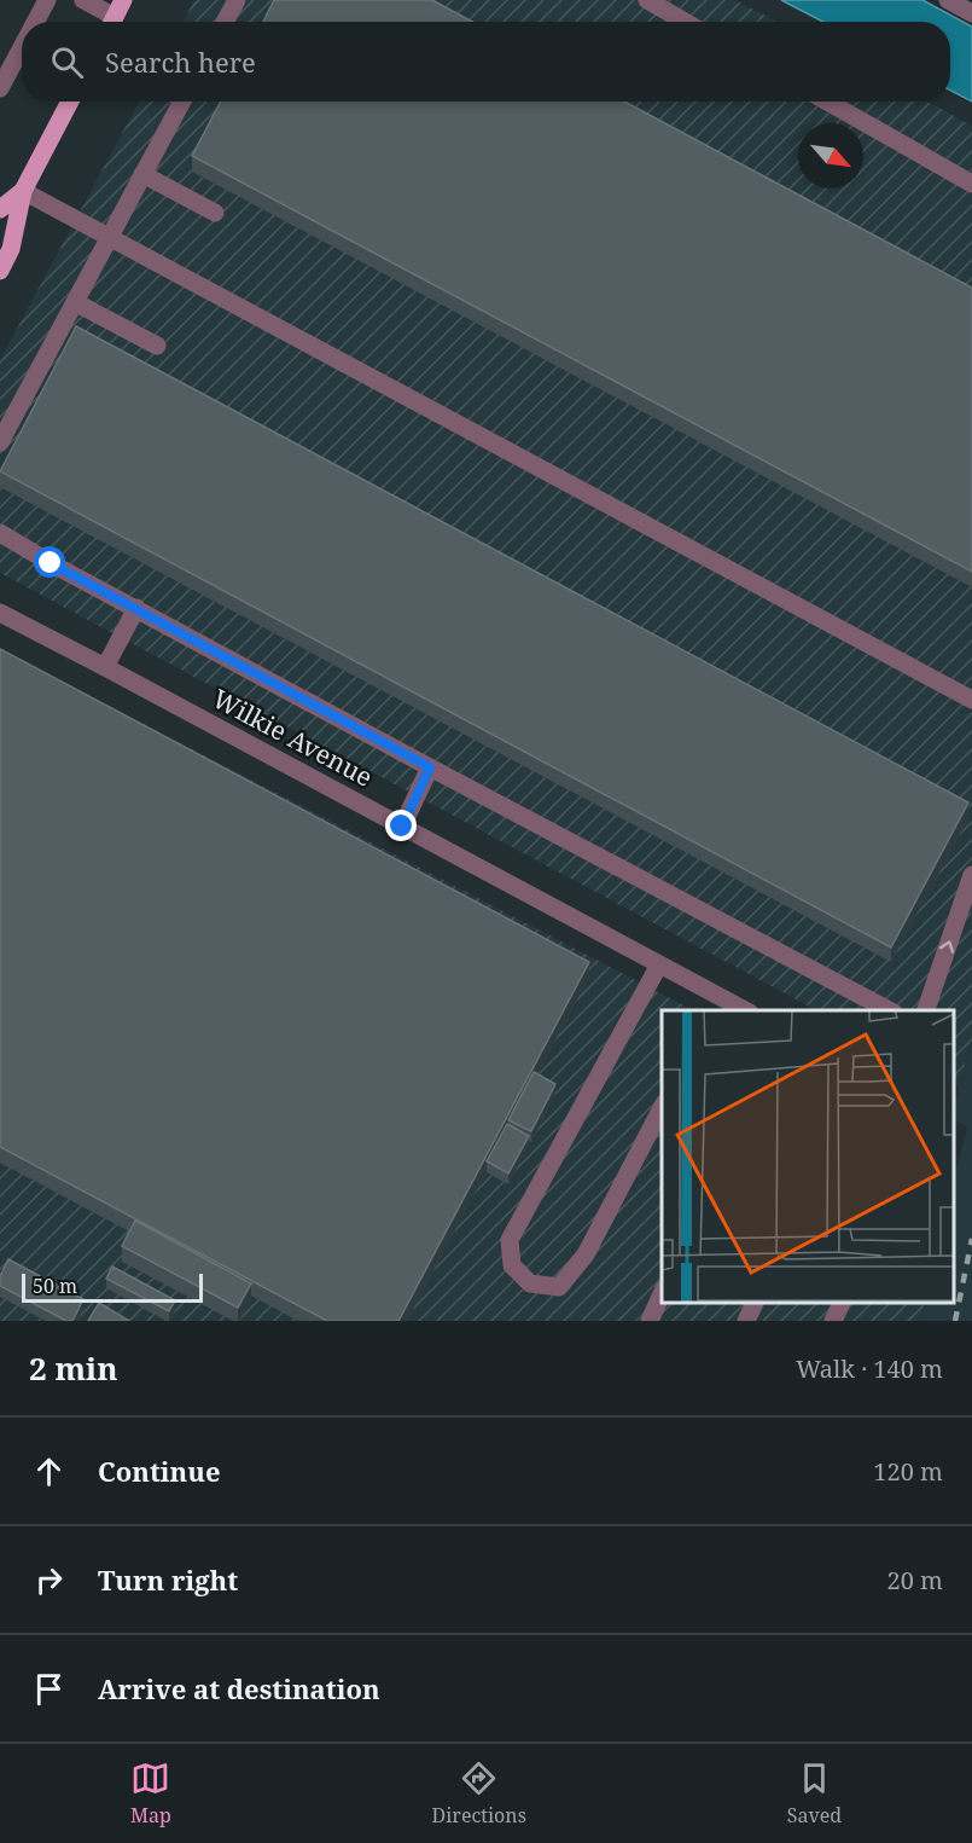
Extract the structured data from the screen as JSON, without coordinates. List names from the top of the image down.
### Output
{
  "streets": {
    "street": ["Wilkie Avenue"]
  },
  "scale_bar": "50 m",
  "north": "bottom right",
  "page": {
    "search": "Search here",
    "scale": "50 m",
    "heading": ["2 min", "Walk · 140 m"],
    "list": [
      ["Continue", "120 m"],
      ["Turn right", "20 m"],
      "Arrive at destination"
    ],
    "nav": ["Map", "Directions", "Saved"]
  }
}
